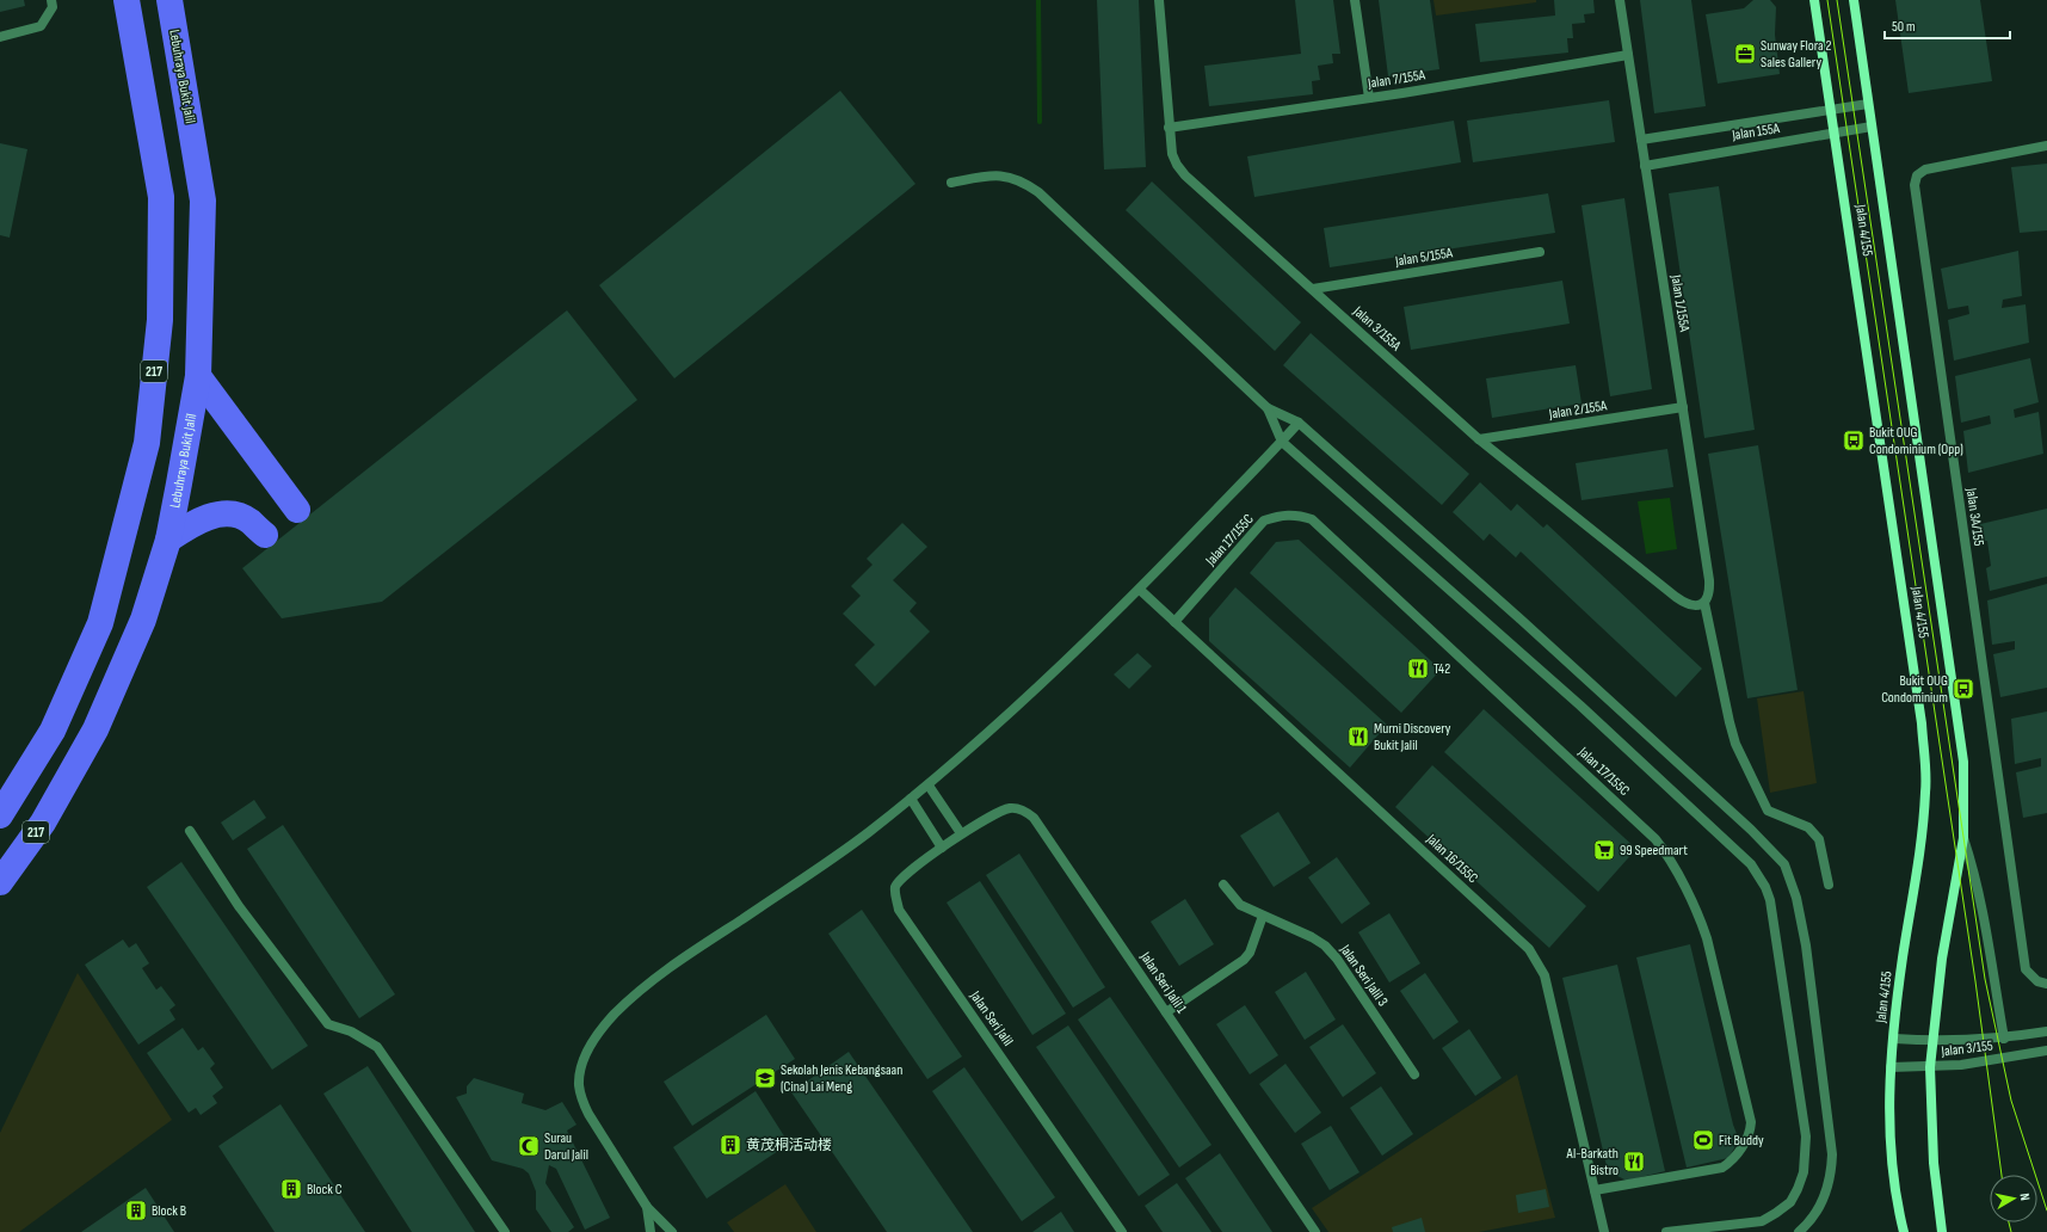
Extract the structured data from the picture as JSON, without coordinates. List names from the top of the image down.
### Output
{
  "streets": {
    "highway": ["Lebuhraya Bukit Jalil", "217"],
    "street": [
      "Jalan 7/155A",
      "Jalan 155A",
      "Jalan 4/155",
      "Jalan 5/155A",
      "Jalan 1/155A",
      "Jalan 3/155A",
      "Jalan 2/155A",
      "Jalan 3A/155",
      "Jalan 17/155C",
      "Jalan 16/155C",
      "Jalan Seri Jalil 3",
      "Jalan Seri Jalil 1",
      "Jalan Seri Jalil",
      "Jalan 3/155"
    ]
  },
  "crossings": [
    ["Jalan 7/155A", "Jalan 1/155A"],
    ["Jalan 7/155A", "Jalan 3/155A"],
    ["Jalan 155A", "Jalan 4/155"],
    ["Jalan 155A", "Jalan 1/155A"],
    ["Jalan 4/155", "Jalan 3/155"],
    ["Jalan 5/155A", "Jalan 3/155A"],
    ["Jalan 1/155A", "Jalan 3/155A"],
    ["Jalan 1/155A", "Jalan 2/155A"],
    ["Jalan 3/155A", "Jalan 2/155A"],
    ["Jalan 17/155C", "Jalan 16/155C"],
    ["Jalan Seri Jalil 1", "Jalan Seri Jalil"]
  ],
  "places": {
    "office": ["Sunway Flora 2 Sales Gallery"],
    "bus stop": ["Bukit OUG Condominium (Opp)", "Bukit OUG Condominium"],
    "restaurant": ["T42", "Murni Discovery Bukit Jalil", "Al-Barkath Bistro"],
    "supermarket": ["99 Speedmart"],
    "school or university": ["Sekolah Jenis Kebangsaan (Cina) Lai Meng"],
    "sports": ["Fit Buddy"],
    "building": ["黄茂桐活动楼", "Block C", "Block B"],
    "mosque": ["Surau Darul Jalil"]
  },
  "scale_bar": "50 m",
  "north": "right"
}
